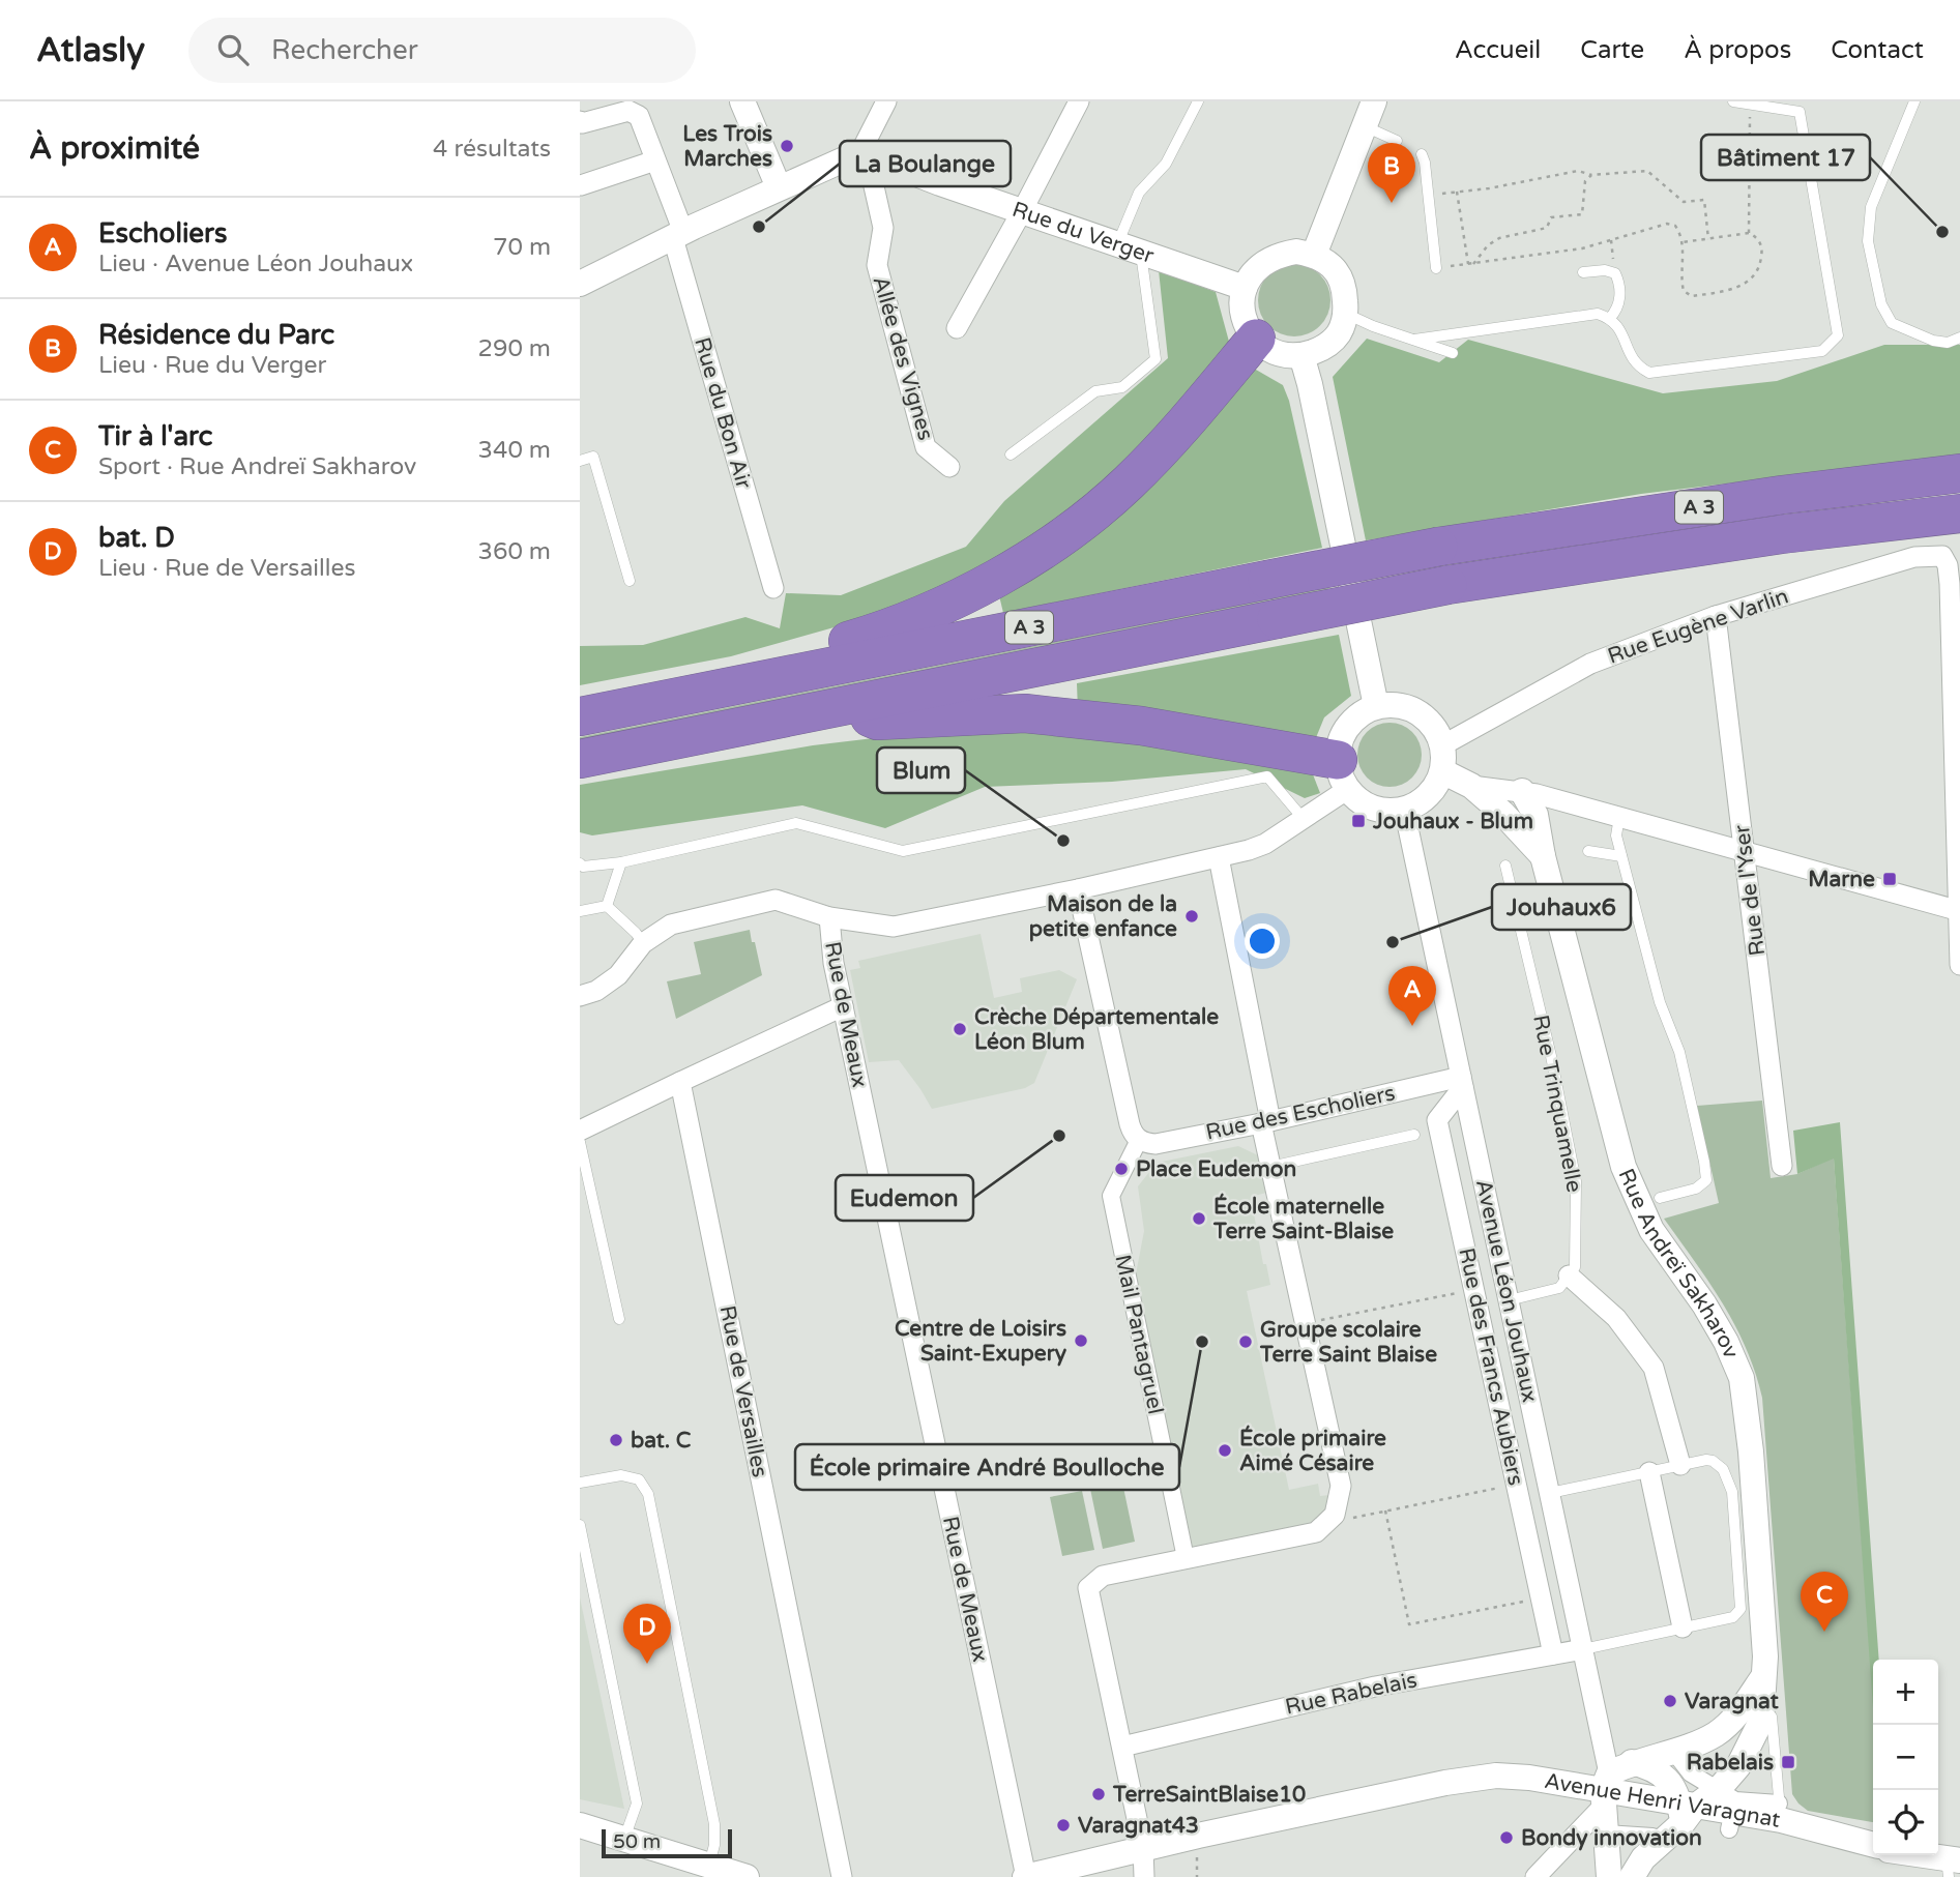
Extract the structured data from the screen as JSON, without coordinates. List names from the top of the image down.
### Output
{
  "streets": {
    "highway": ["A 3"],
    "street": [
      "Rue du Verger",
      "Allée des Vignes",
      "Rue du Bon Air",
      "Rue Eugène Varlin",
      "Rue de l'Yser",
      "Rue de Meaux",
      "Rue des Escholiers",
      "Rue Andreï Sakharov",
      "Avenue Léon Jouhaux",
      "Mail Pantagruel",
      "Rue des Francs Aubiers",
      "Rue de Versailles",
      "Rue Rabelais",
      "Avenue Henri Varagnat"
    ],
    "lane": ["Rue Trinquamelle"]
  },
  "crossings": [
    ["Rue du Verger", "Allée des Vignes"],
    ["Rue Eugène Varlin", "Rue de l'Yser"],
    ["Rue Eugène Varlin", "Rue Andreï Sakharov"],
    ["Rue Eugène Varlin", "Avenue Léon Jouhaux"],
    ["Rue de Meaux", "Avenue Henri Varagnat"],
    ["Rue des Escholiers", "Avenue Léon Jouhaux"],
    ["Rue des Escholiers", "Mail Pantagruel"],
    ["Rue des Escholiers", "Rue des Francs Aubiers"],
    ["Rue Andreï Sakharov", "Avenue Léon Jouhaux"],
    ["Rue Andreï Sakharov", "Avenue Henri Varagnat"],
    ["Avenue Léon Jouhaux", "Rue des Francs Aubiers"],
    ["Avenue Léon Jouhaux", "Rue Rabelais"],
    ["Avenue Léon Jouhaux", "Avenue Henri Varagnat"],
    ["Rue des Francs Aubiers", "Rue Rabelais"]
  ],
  "places": {
    "other": [
      "Les Trois Marches",
      "La Boulange",
      "Bâtiment 17",
      "Blum",
      "Maison de la petite enfance",
      "Jouhaux6",
      "Crèche Départementale Léon Blum",
      "Eudemon",
      "Place Eudemon",
      "École maternelle Terre Saint-Blaise",
      "Centre de Loisirs Saint-Exupery",
      "École primaire André Boulloche",
      "Groupe scolaire Terre Saint Blaise",
      "bat. C",
      "École primaire Aimé Césaire",
      "Varagnat",
      "TerreSaintBlaise10",
      "Varagnat43",
      "Bondy innovation"
    ],
    "transit": ["Jouhaux - Blum", "Marne", "Rabelais"]
  },
  "scale_bar": "50 m",
  "page": {
    "header": "Atlasly",
    "search": "Rechercher",
    "nav": [
      "Accueil",
      "Carte",
      "À propos",
      "Contact"
    ],
    "heading": ["À proximité", "4 résultats"],
    "pins": [
      "B",
      "A",
      "C",
      "D"
    ],
    "list": [
      {
        "mark": "A",
        "name": "Escholiers",
        "note": "Lieu · Avenue Léon Jouhaux",
        "value": "70 m"
      },
      {
        "mark": "B",
        "name": "Résidence du Parc",
        "note": "Lieu · Rue du Verger",
        "value": "290 m"
      },
      {
        "mark": "C",
        "name": "Tir à l'arc",
        "note": "Sport · Rue Andreï Sakharov",
        "value": "340 m"
      },
      {
        "mark": "D",
        "name": "bat. D",
        "note": "Lieu · Rue de Versailles",
        "value": "360 m"
      }
    ],
    "map_buttons": ["+", "−"],
    "scale": "50 m"
  }
}
